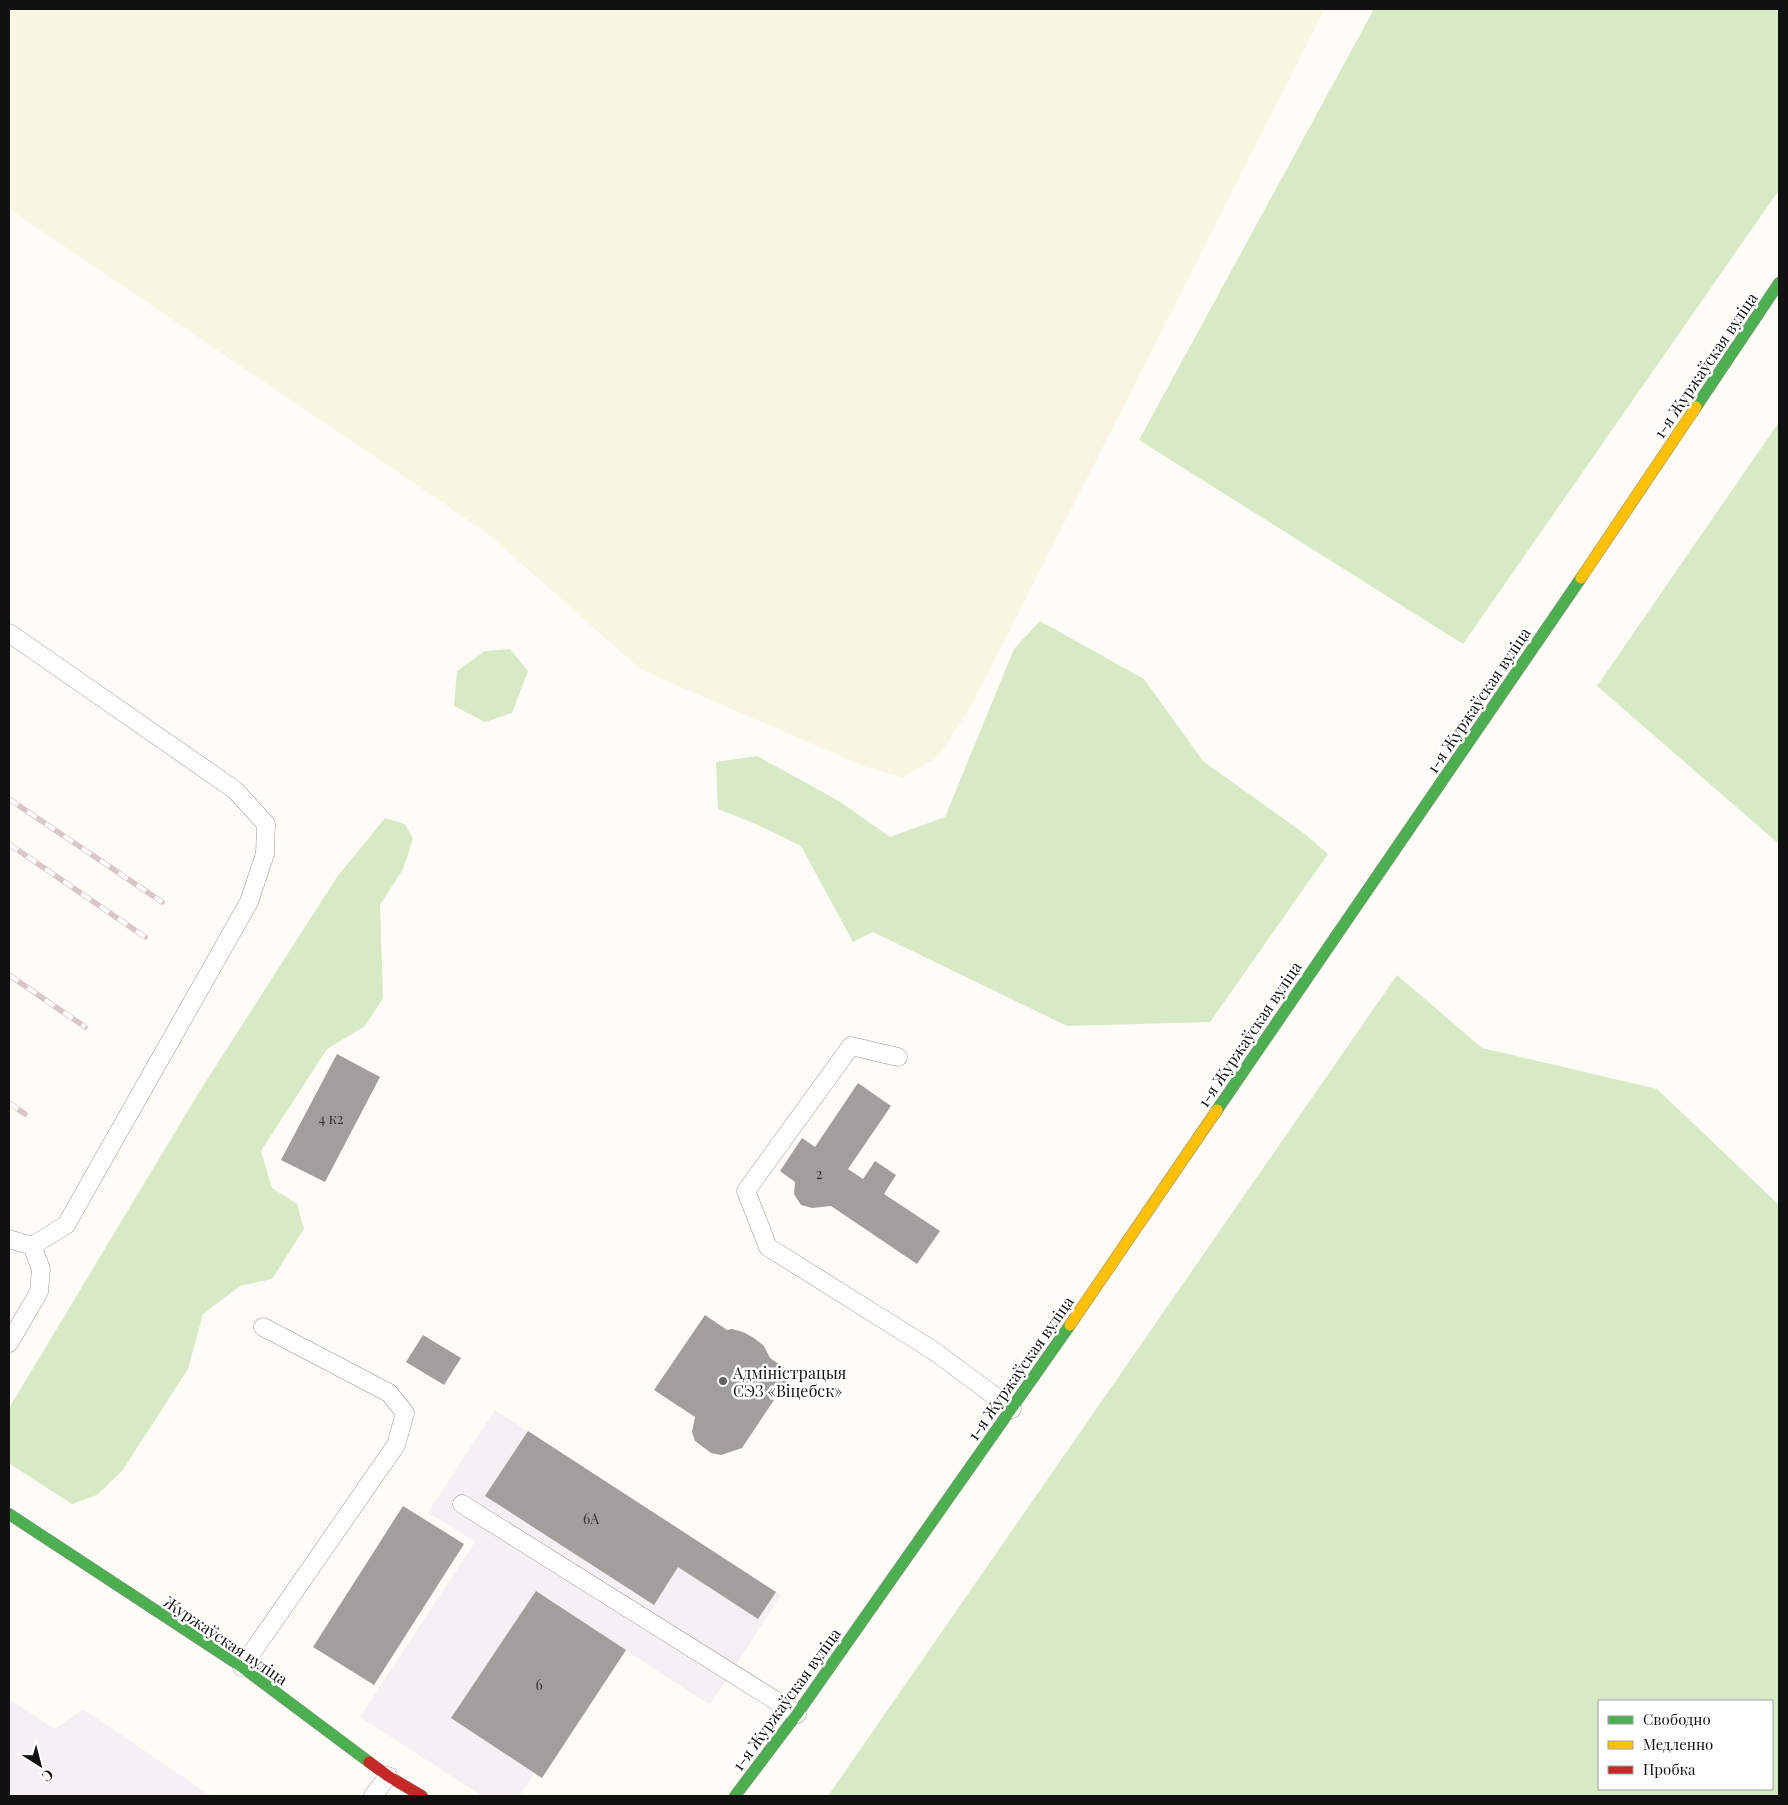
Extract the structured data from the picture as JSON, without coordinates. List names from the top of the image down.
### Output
{
  "streets": {
    "street": ["1-я Журжаўская вуліца", "Журжаўская вуліца"]
  },
  "places": ["Адміністрацыя СЭЗ «Віцебск»"],
  "house_numbers": [
    "4 к2",
    "2",
    "6А",
    "6"
  ],
  "legend": ["Свободно", "Медленно", "Пробка"],
  "north": "bottom right"
}
